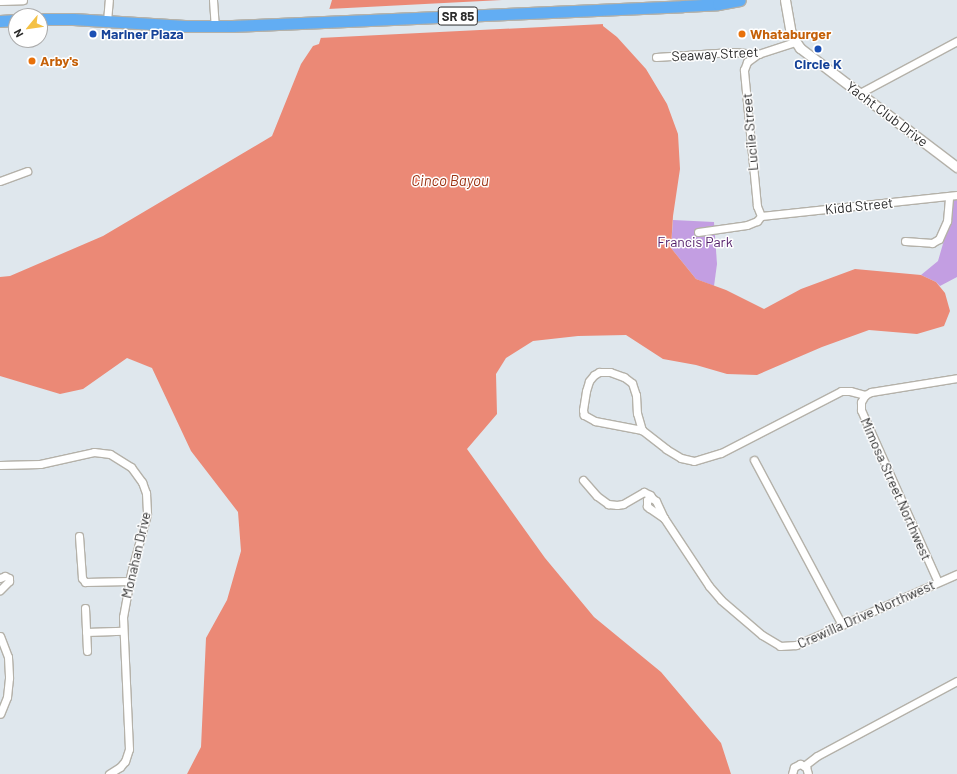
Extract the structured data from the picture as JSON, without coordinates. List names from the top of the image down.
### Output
{
  "streets": {
    "highway": ["SR 85"],
    "main road": ["Yacht Club Drive"],
    "street": [
      "Seaway Street",
      "Lucile Street",
      "Kidd Street",
      "Mimosa Street Northwest",
      "Monahan Drive",
      "Crewilla Drive Northwest"
    ]
  },
  "crossings": [
    ["Seaway Street", "Yacht Club Drive"],
    ["Seaway Street", "Lucile Street"],
    ["Lucile Street", "Kidd Street"],
    ["Mimosa Street Northwest", "Crewilla Drive Northwest"]
  ],
  "water": ["Cinco Bayou"],
  "parks": ["Francis Park"],
  "places": [
    "Mariner Plaza",
    "Whataburger",
    "Circle K",
    "Arby's"
  ],
  "north": "bottom left"
}
